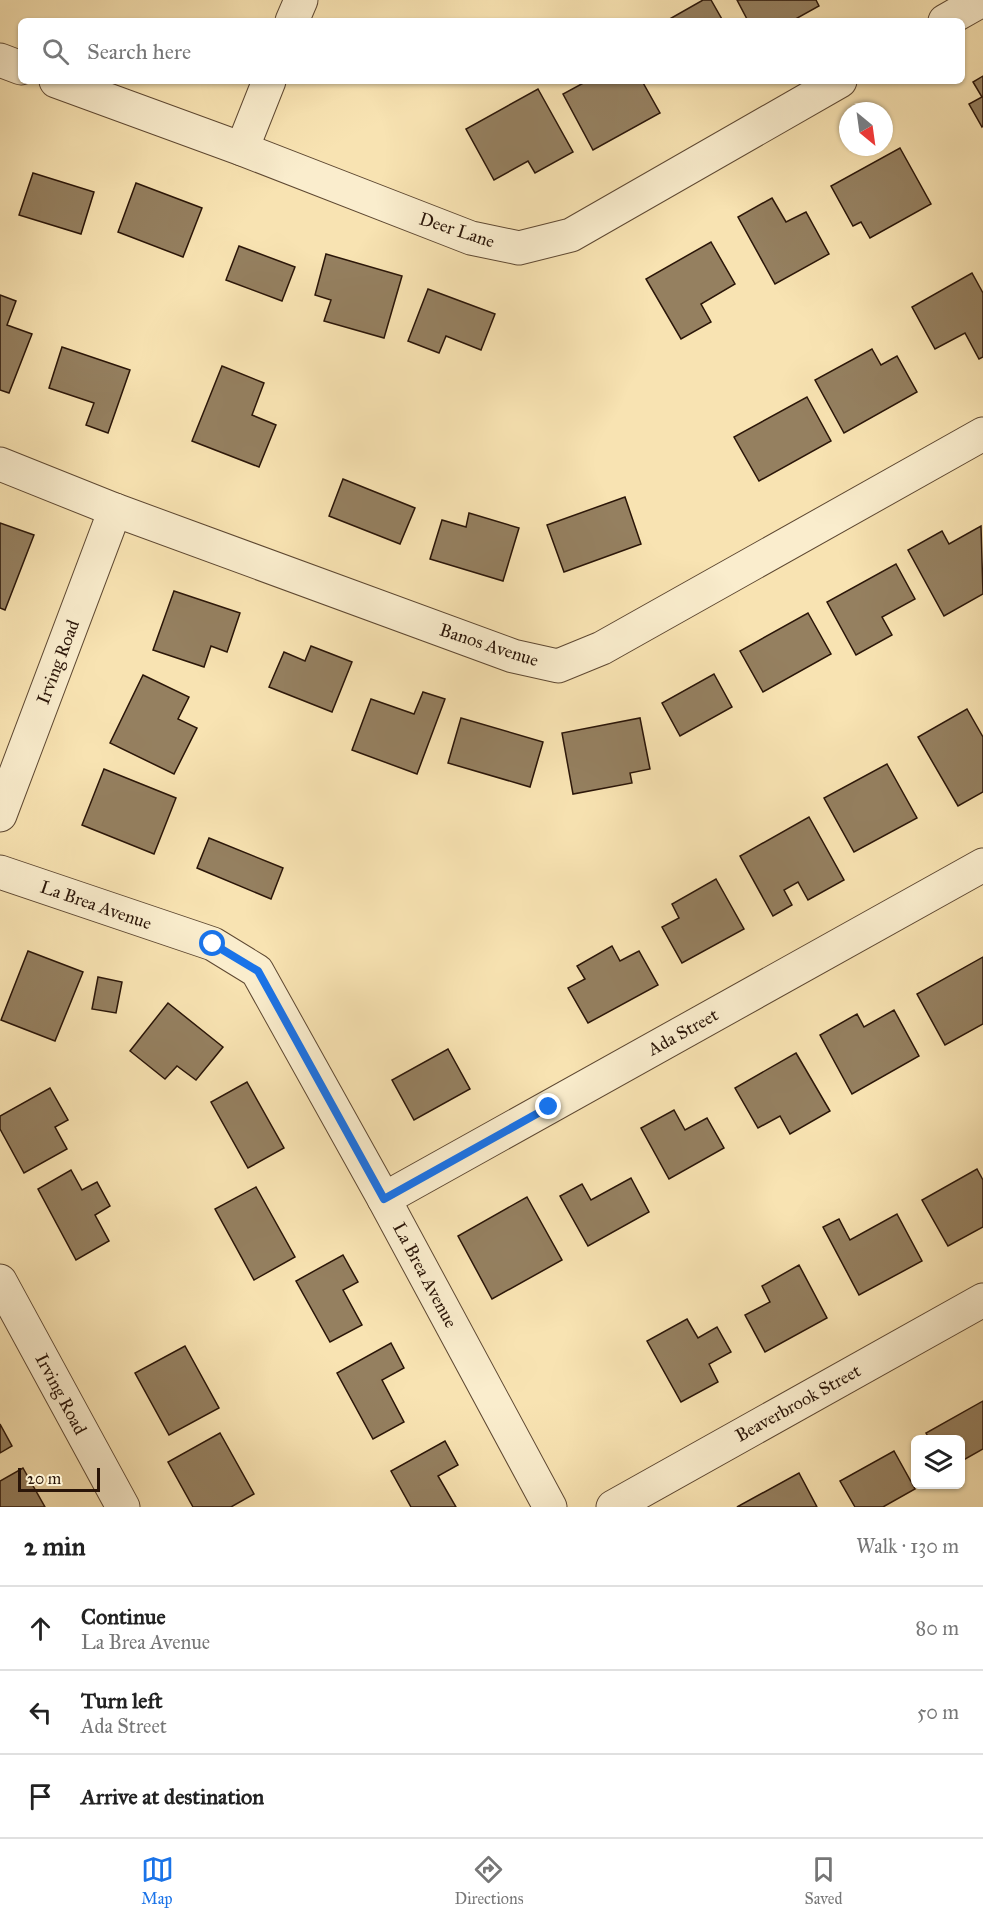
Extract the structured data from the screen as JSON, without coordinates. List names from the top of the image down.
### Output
{
  "streets": {
    "street": [
      "Deer Lane",
      "Banos Avenue",
      "Irving Road",
      "La Brea Avenue",
      "Ada Street",
      "Beaverbrook Street"
    ]
  },
  "crossings": [
    ["Banos Avenue", "Irving Road"],
    ["La Brea Avenue", "Ada Street"]
  ],
  "scale_bar": "20 m",
  "north": "bottom right",
  "page": {
    "search": "Search here",
    "scale": "20 m",
    "heading": ["2 min", "Walk · 130 m"],
    "list": [
      ["Continue", "La Brea Avenue", "80 m"],
      ["Turn left", "Ada Street", "50 m"],
      "Arrive at destination"
    ],
    "nav": ["Map", "Directions", "Saved"]
  }
}
